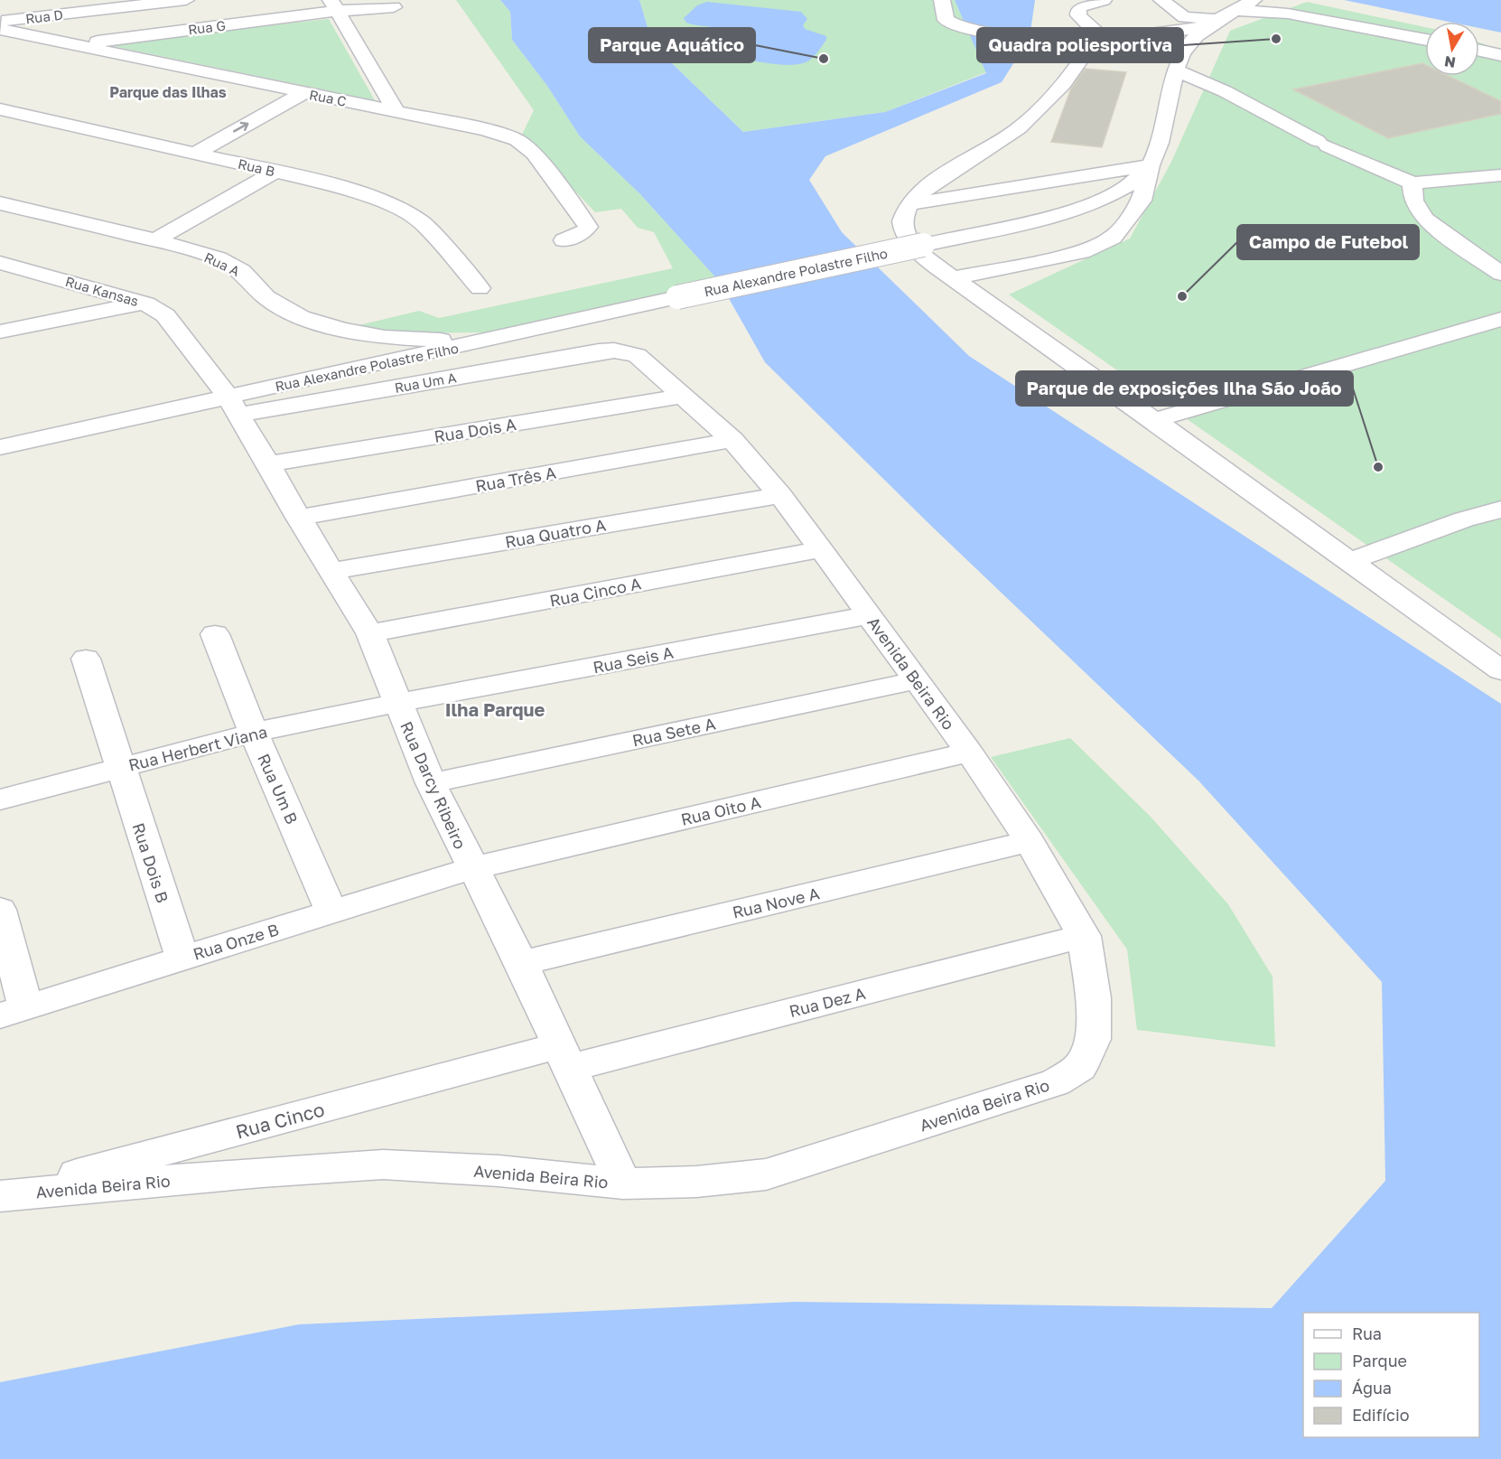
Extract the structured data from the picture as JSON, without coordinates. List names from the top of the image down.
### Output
{
  "streets": {
    "street": [
      "Rua D",
      "Rua G",
      "Rua C",
      "Rua B",
      "Rua A",
      "Rua Alexandre Polastre Filho",
      "Rua Kansas",
      "Rua Um A",
      "Rua Dois A",
      "Rua Três A",
      "Rua Quatro A",
      "Rua Cinco A",
      "Rua Seis A",
      "Avenida Beira Rio",
      "Rua Sete A",
      "Rua Herbert Viana",
      "Rua Darcy Ribeiro",
      "Rua Um B",
      "Rua Oito A",
      "Rua Dois B",
      "Rua Nove A",
      "Rua Onze B",
      "Rua Dez A",
      "Rua Cinco"
    ]
  },
  "crossings": [
    ["Rua G", "Rua C"],
    ["Rua A", "Rua Alexandre Polastre Filho"],
    ["Rua Alexandre Polastre Filho", "Rua Kansas"],
    ["Rua Alexandre Polastre Filho", "Rua Um A"],
    ["Rua Alexandre Polastre Filho", "Rua Darcy Ribeiro"],
    ["Rua Kansas", "Rua Um A"],
    ["Rua Kansas", "Rua Darcy Ribeiro"],
    ["Rua Um A", "Avenida Beira Rio"],
    ["Rua Um A", "Rua Darcy Ribeiro"],
    ["Rua Dois A", "Avenida Beira Rio"],
    ["Rua Dois A", "Rua Darcy Ribeiro"],
    ["Rua Três A", "Avenida Beira Rio"],
    ["Rua Três A", "Rua Darcy Ribeiro"],
    ["Rua Quatro A", "Avenida Beira Rio"],
    ["Rua Quatro A", "Rua Darcy Ribeiro"],
    ["Rua Cinco A", "Avenida Beira Rio"],
    ["Rua Cinco A", "Rua Darcy Ribeiro"],
    ["Rua Seis A", "Avenida Beira Rio"],
    ["Rua Seis A", "Rua Herbert Viana"],
    ["Rua Seis A", "Rua Darcy Ribeiro"],
    ["Avenida Beira Rio", "Rua Sete A"],
    ["Avenida Beira Rio", "Rua Darcy Ribeiro"],
    ["Avenida Beira Rio", "Rua Oito A"],
    ["Avenida Beira Rio", "Rua Nove A"],
    ["Avenida Beira Rio", "Rua Dez A"],
    ["Avenida Beira Rio", "Rua Cinco"],
    ["Rua Sete A", "Rua Darcy Ribeiro"],
    ["Rua Herbert Viana", "Rua Darcy Ribeiro"],
    ["Rua Herbert Viana", "Rua Um B"],
    ["Rua Herbert Viana", "Rua Dois B"],
    ["Rua Darcy Ribeiro", "Rua Oito A"],
    ["Rua Darcy Ribeiro", "Rua Nove A"],
    ["Rua Darcy Ribeiro", "Rua Onze B"],
    ["Rua Darcy Ribeiro", "Rua Dez A"],
    ["Rua Darcy Ribeiro", "Rua Cinco"],
    ["Rua Um B", "Rua Onze B"],
    ["Rua Oito A", "Rua Onze B"],
    ["Rua Dois B", "Rua Onze B"],
    ["Rua Dez A", "Rua Cinco"]
  ],
  "districts": ["Parque das Ilhas", "Ilha Parque"],
  "places": [
    "Quadra poliesportiva",
    "Parque Aquático",
    "Campo de Futebol",
    "Parque de exposições Ilha São João"
  ],
  "legend": [
    "Rua",
    "Parque",
    "Água",
    "Edifício"
  ],
  "north": "bottom"
}
